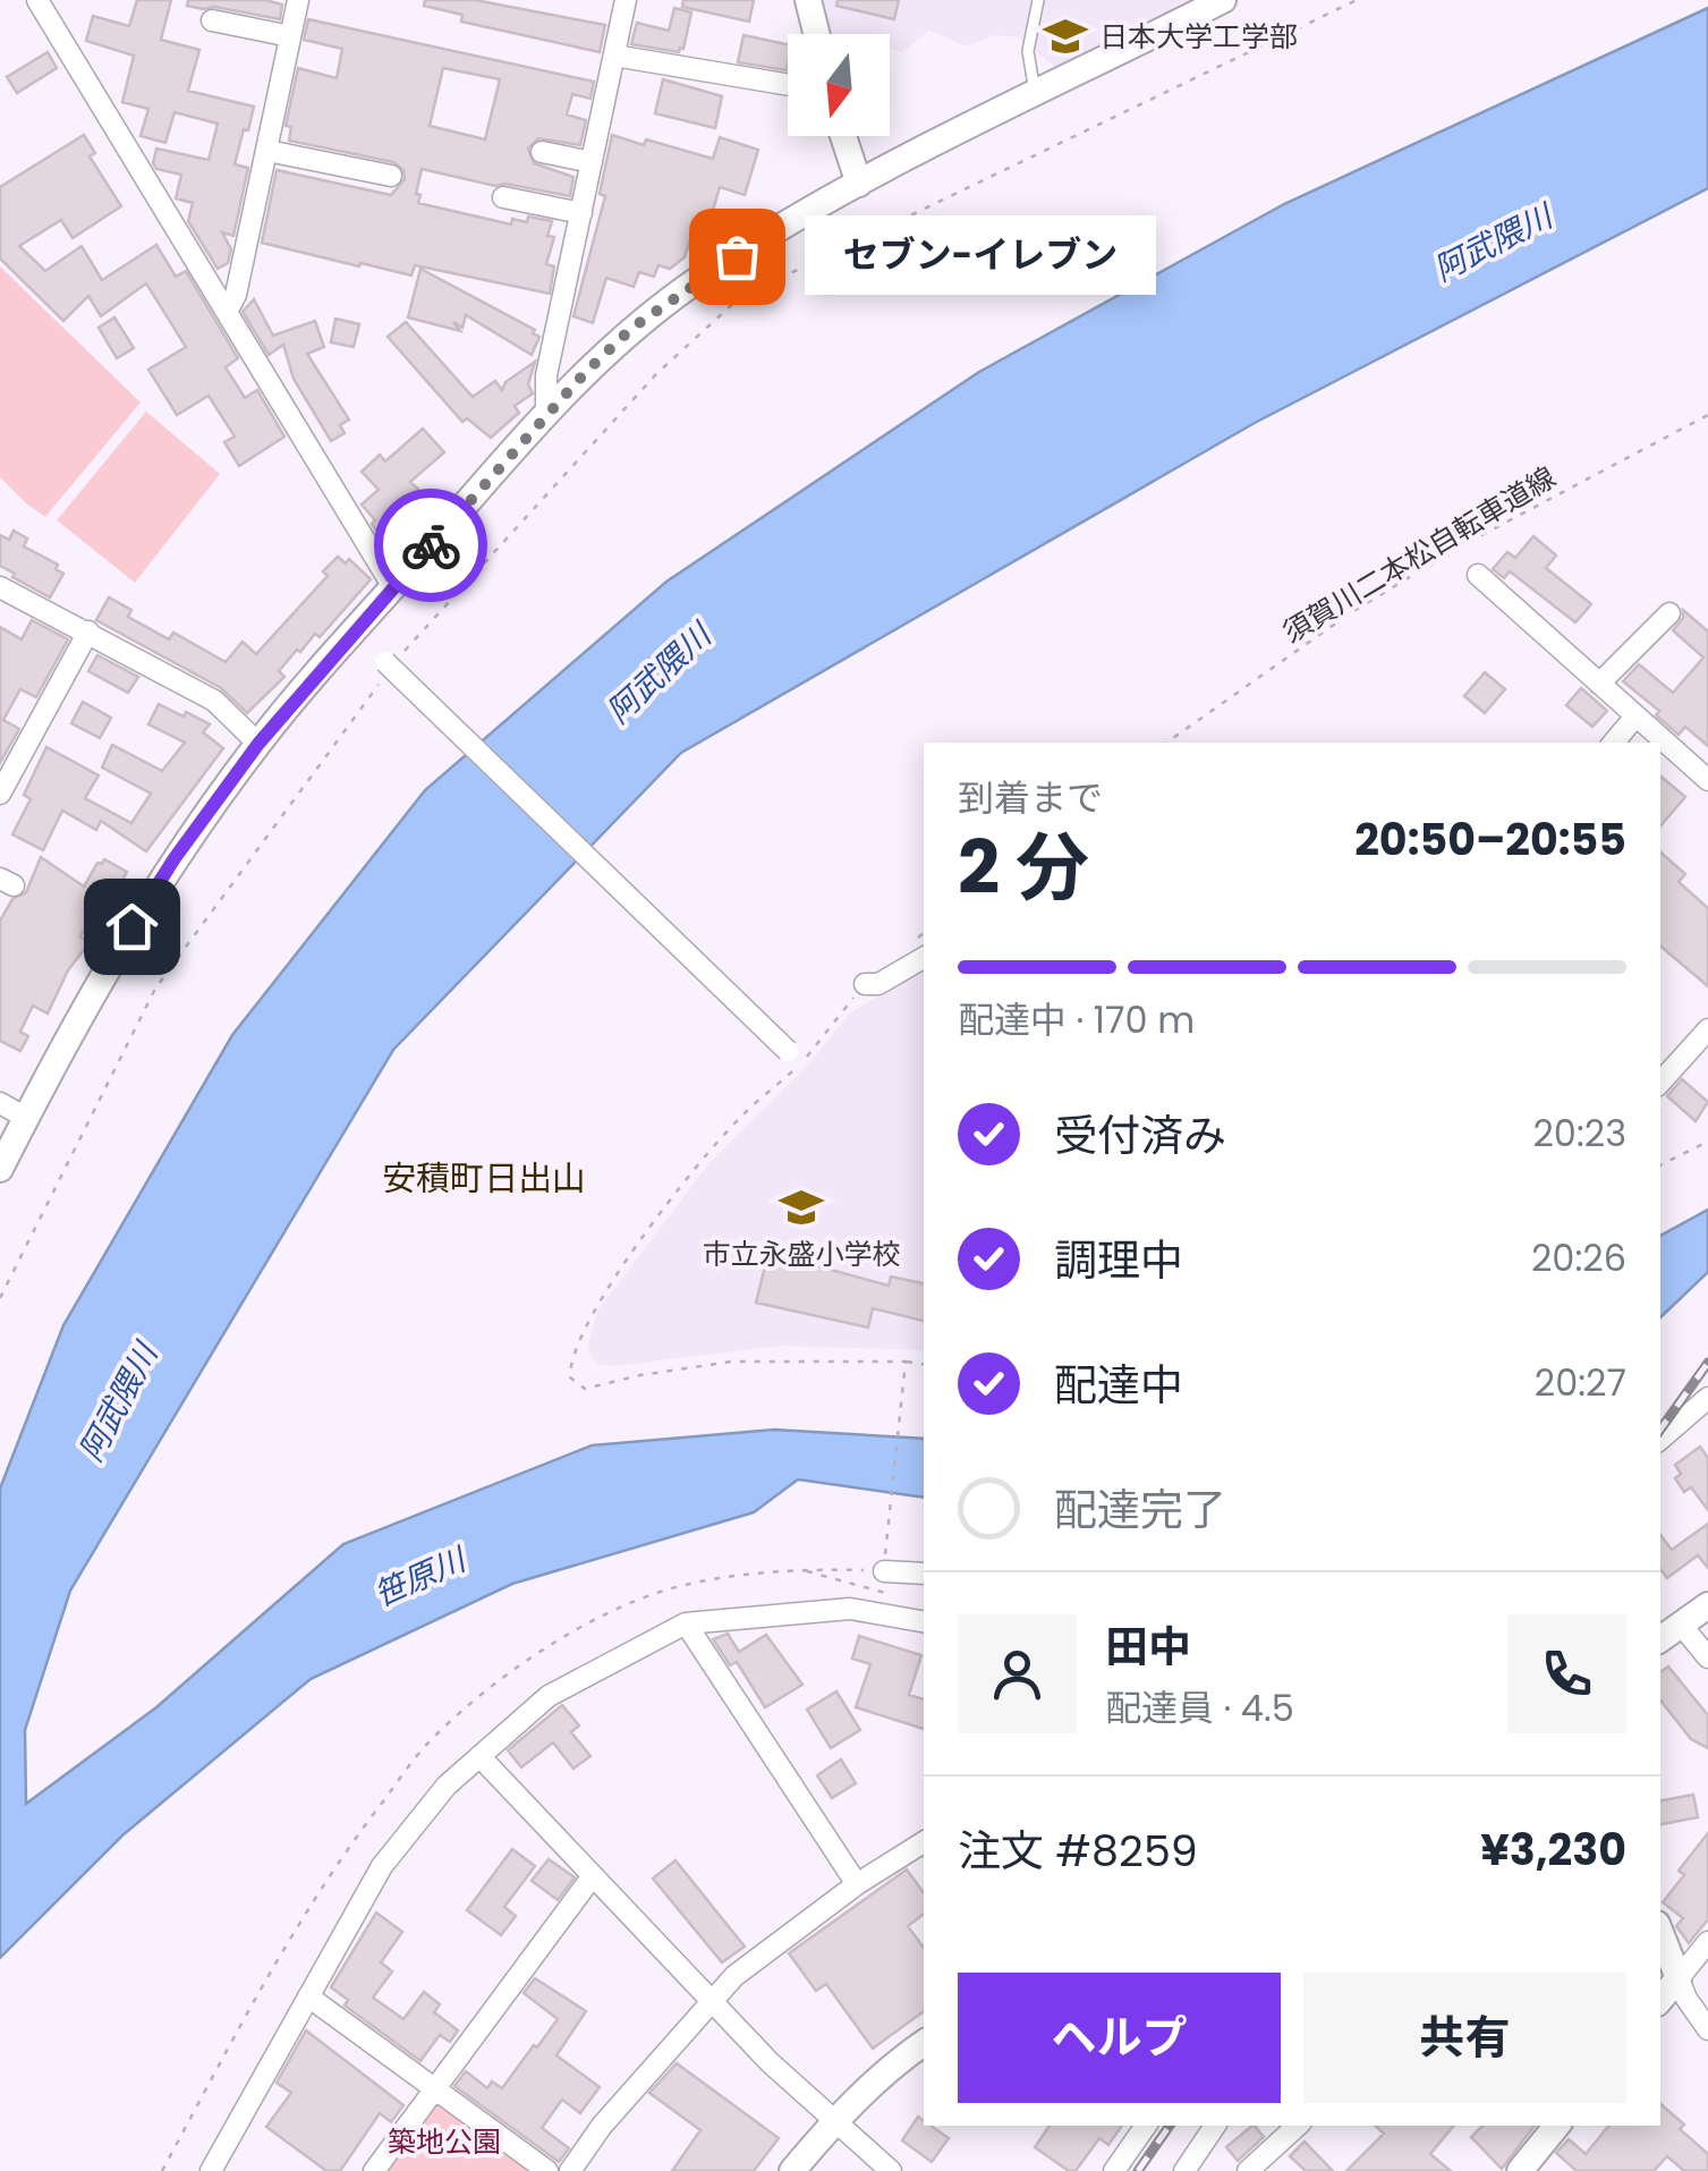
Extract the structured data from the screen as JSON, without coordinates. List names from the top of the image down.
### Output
{
  "streets": {
    "path": ["須賀川二本松自転車道線"]
  },
  "districts": ["安積町日出山"],
  "water": ["阿武隈川", "笹原川"],
  "parks": ["築地公園"],
  "places": {
    "school or university": ["日本大学工学部", "市立永盛小学校"],
    "other": ["セブン-イレブン"]
  },
  "north": "bottom",
  "page": {
    "bubble": "セブン-イレブン",
    "heading": ["2 分", "到着まで", "20:50–20:55"],
    "panel": [
      "田中",
      "配達員 · 4.5",
      "注文 #8259",
      "¥3,230"
    ],
    "bar": "配達中 · 170 m",
    "list": [
      ["受付済み", "20:23"],
      ["調理中", "20:26"],
      ["配達中", "20:27"],
      "配達完了"
    ],
    "buttons": ["ヘルプ", "共有"]
  }
}
